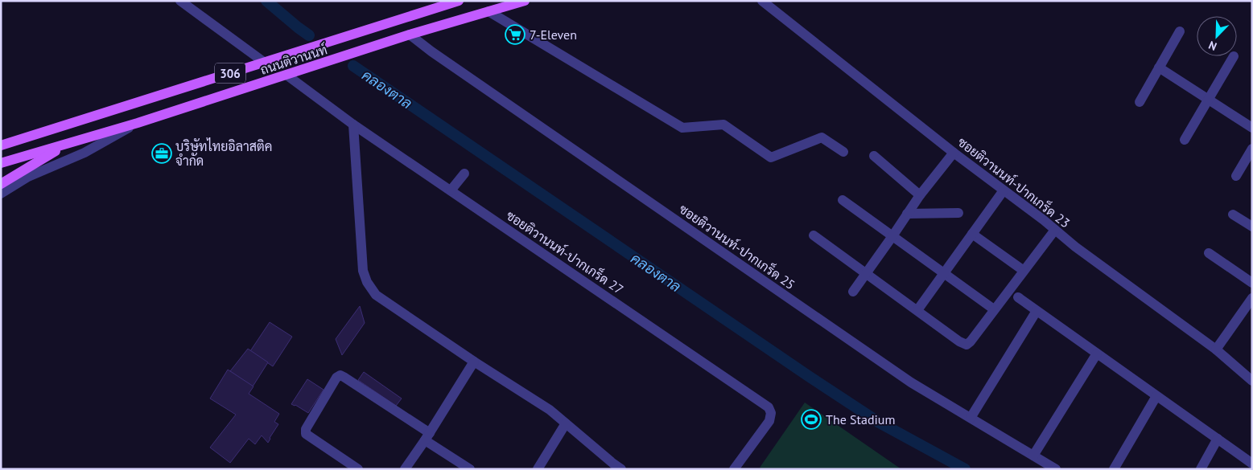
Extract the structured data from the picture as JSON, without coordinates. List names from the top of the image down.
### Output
{
  "streets": {
    "main road": ["ถนนติวานนท์", "306"],
    "street": ["ซอยติวานนท์-ปากเกร็ด 23", "ซอยติวานนท์-ปากเกร็ด 25", "ซอยติวานนท์-ปากเกร็ด 27"]
  },
  "crossings": [
    ["ถนนติวานนท์", "ซอยติวานนท์-ปากเกร็ด 25"],
    ["ถนนติวานนท์", "ซอยติวานนท์-ปากเกร็ด 27"]
  ],
  "water": ["คลองตาล"],
  "places": {
    "supermarket": ["7-Eleven"],
    "office": ["บริษัทไทยอิลาสติค จำกัด"],
    "sports": ["The Stadium"]
  },
  "north": "bottom left"
}
